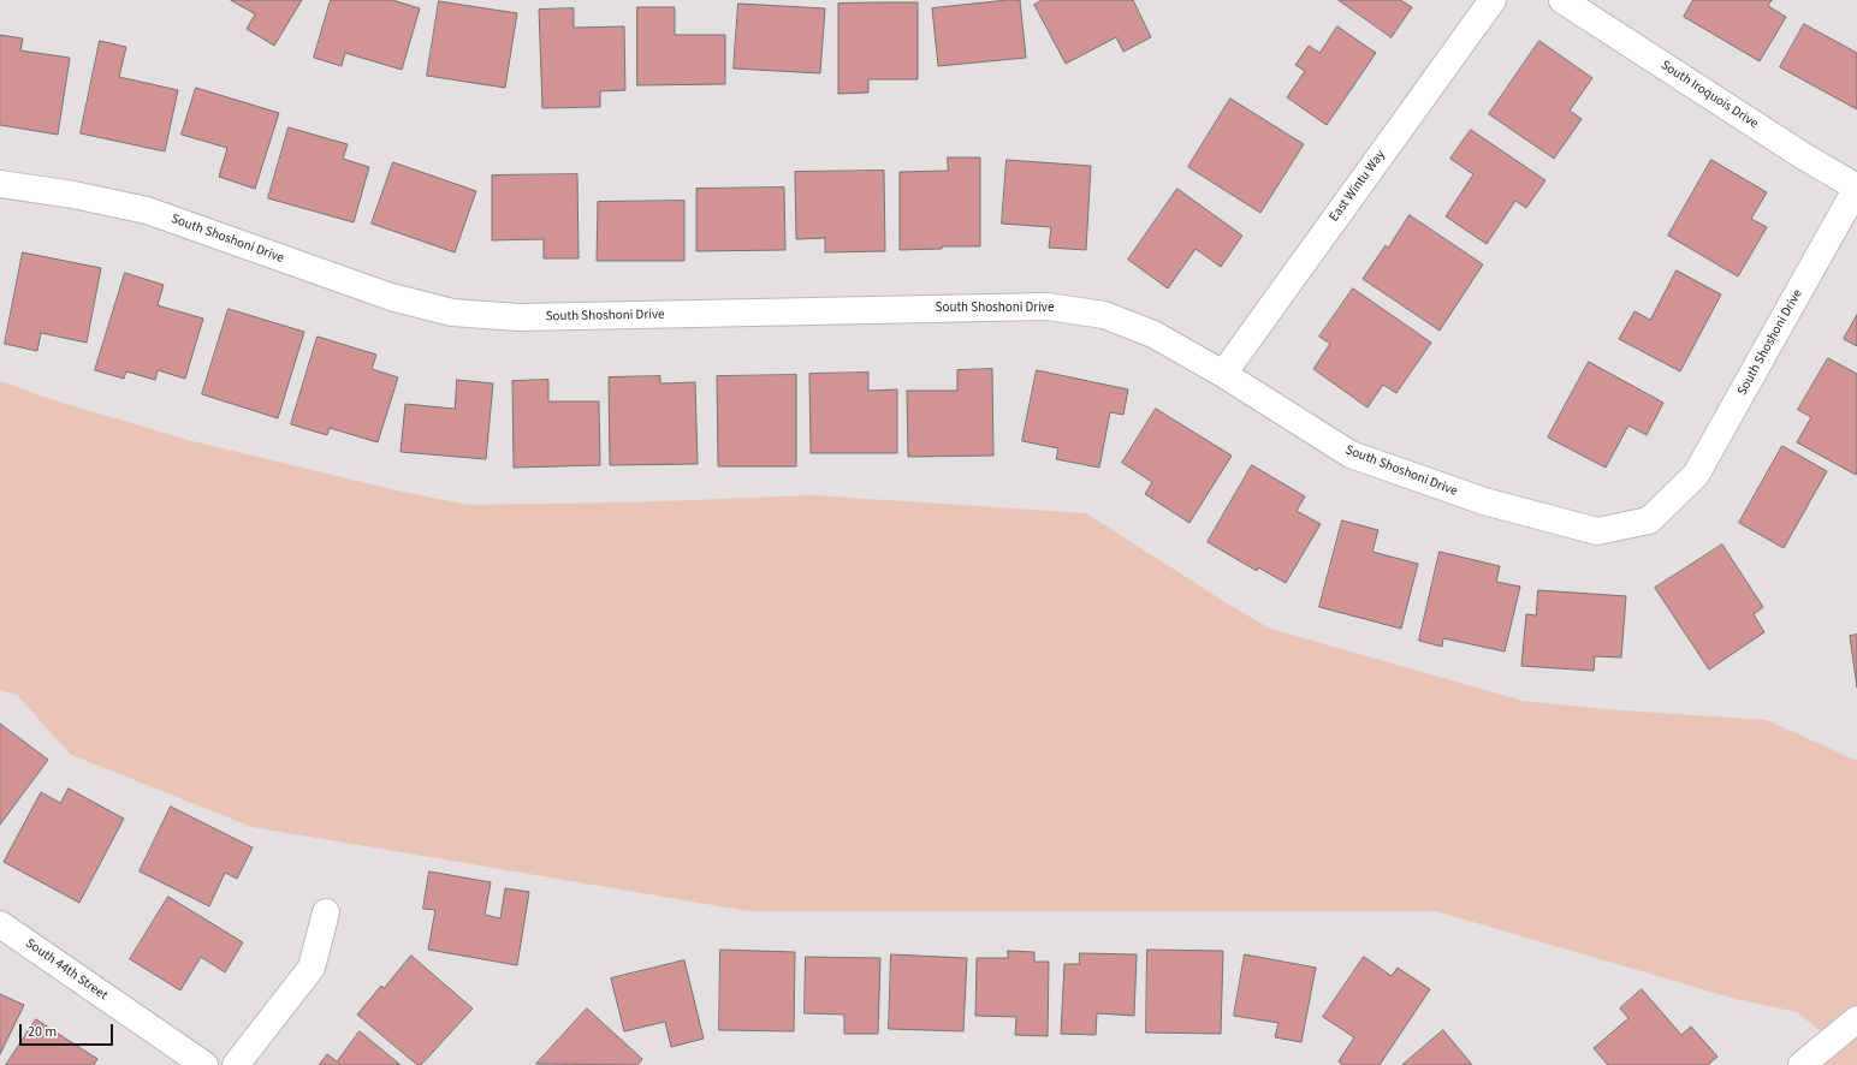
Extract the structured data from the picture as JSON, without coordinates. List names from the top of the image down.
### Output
{
  "streets": {
    "street": [
      "South Iroquois Drive",
      "East Wintu Way",
      "South Shoshoni Drive",
      "South 44th Street"
    ]
  },
  "crossings": [
    ["South Iroquois Drive", "South Shoshoni Drive"],
    ["East Wintu Way", "South Shoshoni Drive"]
  ],
  "scale_bar": "20 m"
}
